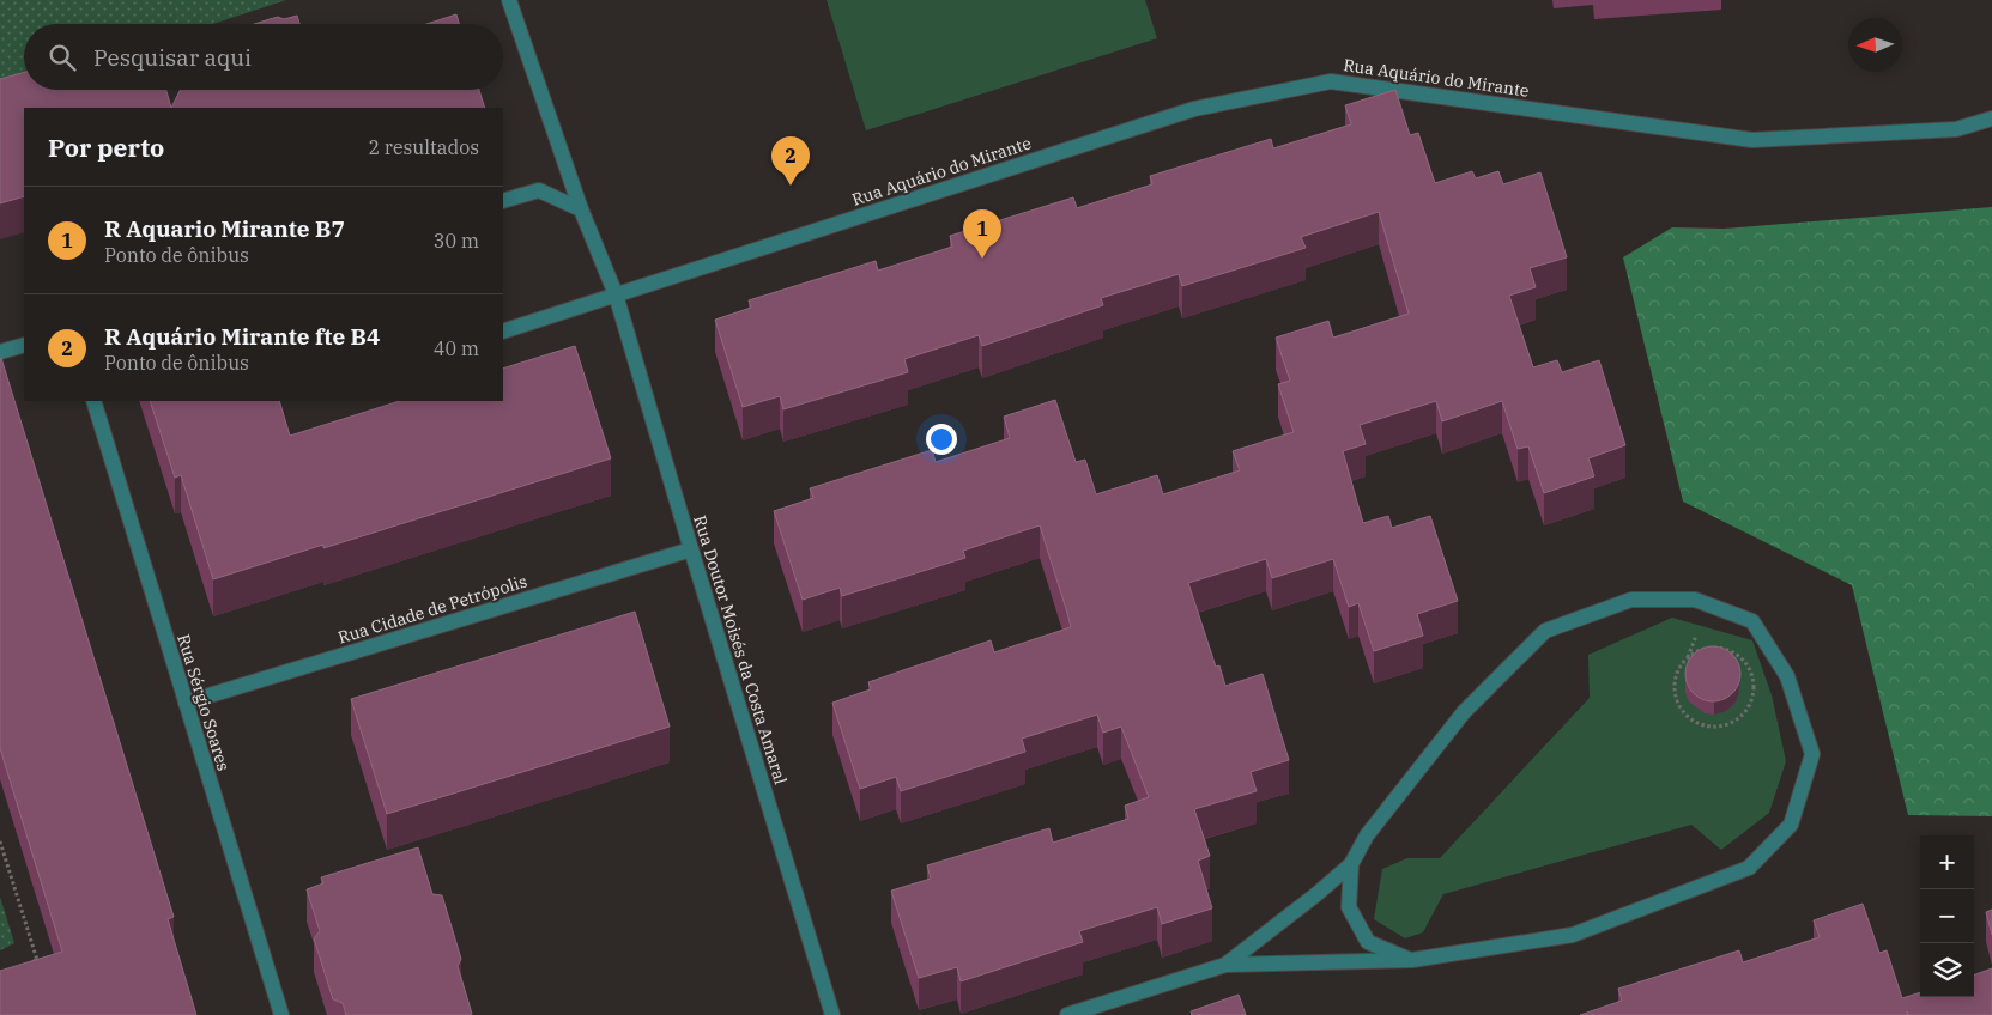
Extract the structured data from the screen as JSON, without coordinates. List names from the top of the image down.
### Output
{
  "streets": {
    "street": [
      "Rua Aquário do Mirante",
      "Rua Cidade de Petrópolis",
      "Rua Doutor Moisés da Costa Amaral",
      "Rua Sérgio Soares"
    ]
  },
  "crossings": [
    ["Rua Aquário do Mirante", "Rua Doutor Moisés da Costa Amaral"],
    ["Rua Cidade de Petrópolis", "Rua Doutor Moisés da Costa Amaral"],
    ["Rua Cidade de Petrópolis", "Rua Sérgio Soares"]
  ],
  "north": "left",
  "page": {
    "search": "Pesquisar aqui",
    "heading": ["Por perto", "2 resultados"],
    "pins": ["2", "1"],
    "list": [
      {
        "mark": "1",
        "name": "R Aquario Mirante B7",
        "note": "Ponto de ônibus",
        "value": "30 m"
      },
      {
        "mark": "2",
        "name": "R Aquário Mirante fte B4",
        "note": "Ponto de ônibus",
        "value": "40 m"
      }
    ],
    "map_buttons": ["+", "−"]
  }
}
